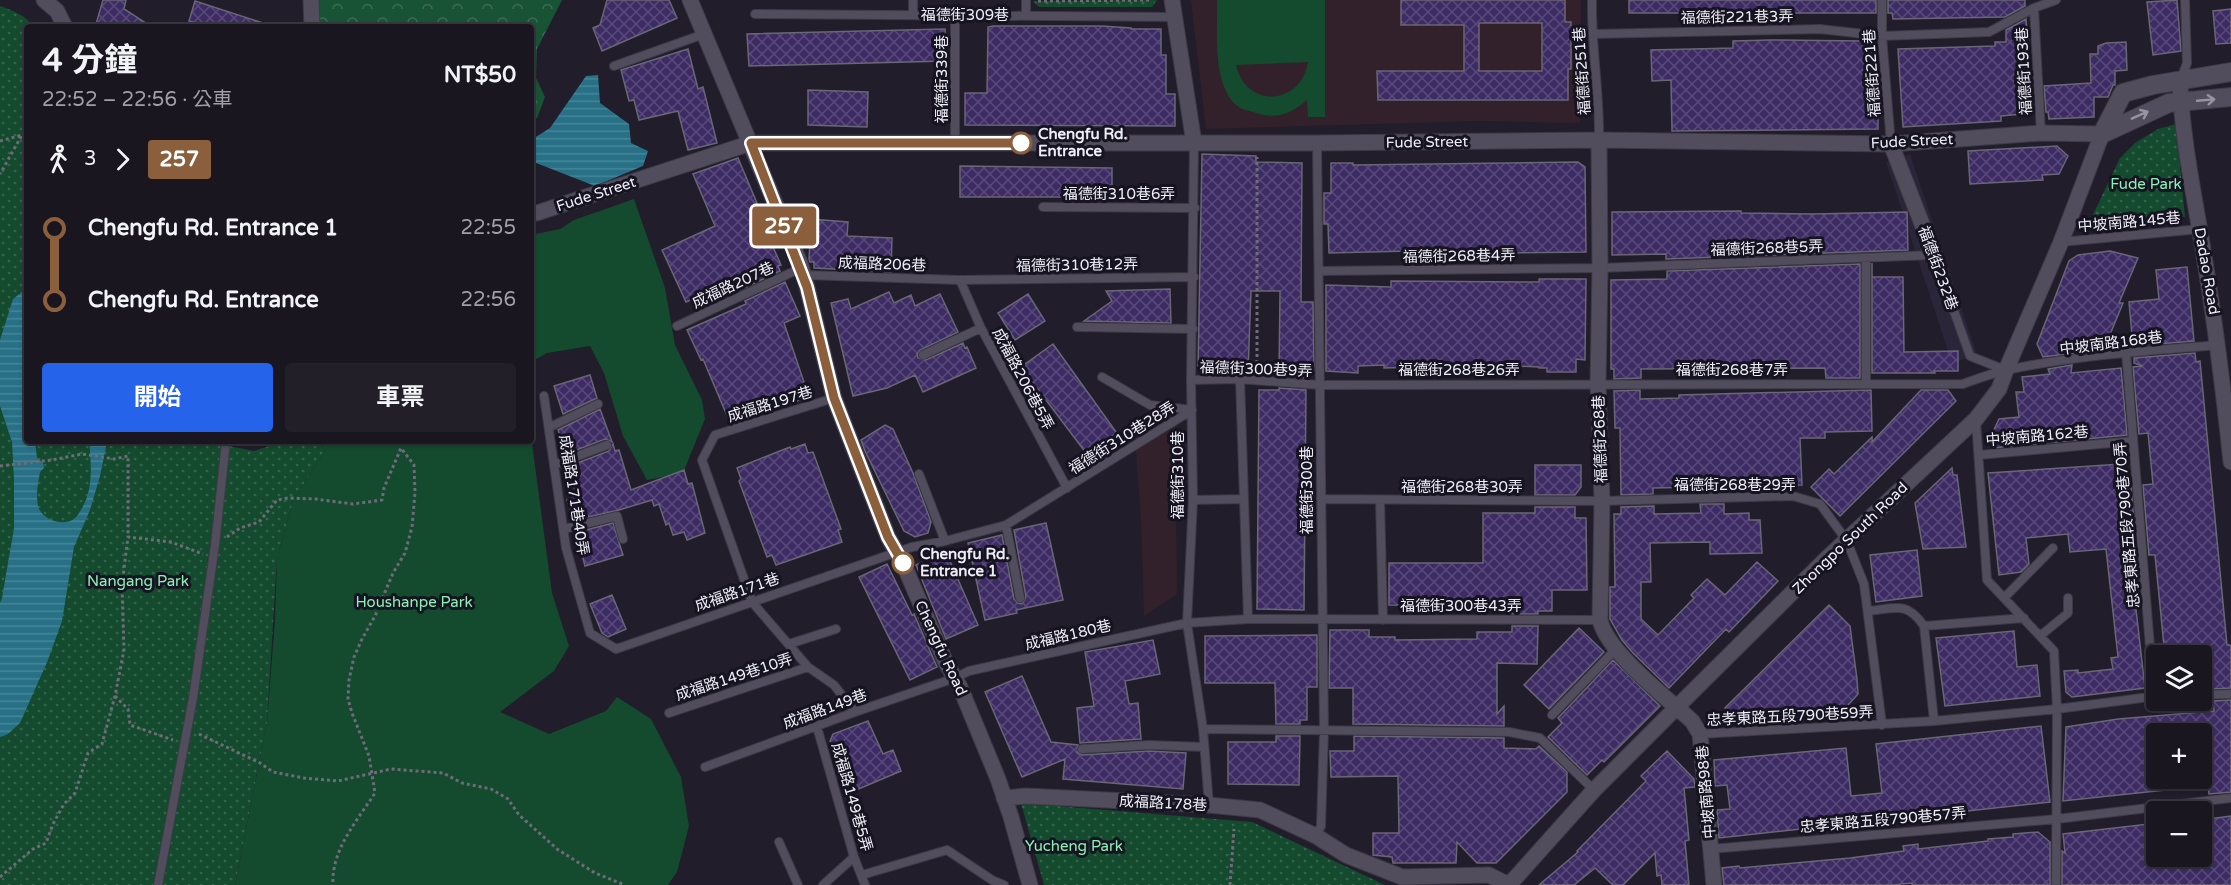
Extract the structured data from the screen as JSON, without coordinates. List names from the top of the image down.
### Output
{
  "streets": {
    "street": [
      "Fude Street",
      "福德街232巷",
      "Dadao Road",
      "福德街268巷",
      "Zhongpo South Road",
      "Chengfu Road",
      "中坡南路98巷",
      "成福路178巷"
    ],
    "lane": [
      "福德街309巷",
      "福德街221巷3弄",
      "福德街251巷",
      "福德街193巷",
      "福德街221巷",
      "福德街339巷",
      "福德街310巷6弄",
      "中坡南路145巷",
      "福德街268巷5弄",
      "福德街268巷4弄",
      "成福路206巷",
      "福德街310巷12弄",
      "成福路207巷",
      "中坡南路168巷",
      "福德街300巷9弄",
      "福德街268巷26弄",
      "福德街268巷7弄",
      "成福路206巷5弄",
      "成福路197巷",
      "中坡南路162巷",
      "福德街310巷28弄",
      "福德街310巷",
      "福德街268巷29弄",
      "福德街268巷30弄",
      "福德街300巷",
      "成福路171巷40弄",
      "忠孝東路五段790巷70弄",
      "成福路171巷",
      "福德街300巷43弄",
      "成福路180巷",
      "成福路149巷10弄",
      "成福路149巷",
      "忠孝東路五段790巷59弄",
      "成福路149巷5弄",
      "忠孝東路五段790巷57弄"
    ]
  },
  "crossings": [
    ["福德街309巷", "福德街339巷"],
    ["福德街221巷3弄", "福德街251巷"],
    ["福德街221巷3弄", "福德街193巷"],
    ["福德街221巷3弄", "福德街221巷"],
    ["福德街251巷", "Fude Street"],
    ["福德街251巷", "福德街268巷"],
    ["福德街193巷", "Fude Street"],
    ["福德街221巷", "Fude Street"],
    ["福德街221巷", "福德街232巷"],
    ["福德街339巷", "Fude Street"],
    ["Fude Street", "福德街232巷"],
    ["Fude Street", "Dadao Road"],
    ["Fude Street", "福德街268巷"],
    ["Fude Street", "福德街310巷"],
    ["Fude Street", "福德街300巷"],
    ["Fude Street", "Zhongpo South Road"],
    ["Fude Street", "Chengfu Road"],
    ["福德街310巷6弄", "福德街310巷"],
    ["中坡南路145巷", "Dadao Road"],
    ["中坡南路145巷", "Zhongpo South Road"],
    ["福德街268巷5弄", "福德街268巷4弄"],
    ["福德街268巷5弄", "福德街232巷"],
    ["福德街268巷5弄", "福德街268巷"],
    ["福德街268巷4弄", "福德街268巷"],
    ["福德街268巷4弄", "福德街300巷"],
    ["成福路206巷", "福德街310巷12弄"],
    ["成福路206巷", "成福路207巷"],
    ["成福路206巷", "成福路206巷5弄"],
    ["成福路206巷", "Chengfu Road"],
    ["福德街310巷12弄", "成福路206巷5弄"],
    ["福德街310巷12弄", "福德街310巷"],
    ["福德街232巷", "中坡南路168巷"],
    ["福德街232巷", "Zhongpo South Road"],
    ["Dadao Road", "中坡南路168巷"],
    ["成福路207巷", "Chengfu Road"],
    ["中坡南路168巷", "福德街268巷7弄"],
    ["中坡南路168巷", "忠孝東路五段790巷70弄"],
    ["中坡南路168巷", "Zhongpo South Road"],
    ["福德街300巷9弄", "福德街268巷26弄"],
    ["福德街300巷9弄", "福德街310巷"],
    ["福德街300巷9弄", "福德街300巷"],
    ["福德街268巷26弄", "福德街268巷7弄"],
    ["福德街268巷26弄", "福德街268巷"],
    ["福德街268巷26弄", "福德街300巷"],
    ["福德街268巷7弄", "福德街268巷"],
    ["成福路206巷5弄", "福德街310巷28弄"],
    ["成福路197巷", "成福路171巷"],
    ["成福路197巷", "Chengfu Road"],
    ["中坡南路162巷", "忠孝東路五段790巷70弄"],
    ["福德街310巷28弄", "福德街310巷"],
    ["福德街310巷28弄", "成福路171巷"],
    ["福德街268巷", "福德街268巷29弄"],
    ["福德街268巷", "福德街268巷30弄"],
    ["福德街268巷", "Zhongpo South Road"],
    ["福德街268巷", "福德街300巷43弄"],
    ["福德街268巷", "中坡南路98巷"],
    ["福德街310巷", "成福路180巷"],
    ["福德街310巷", "成福路178巷"],
    ["福德街268巷29弄", "福德街268巷30弄"],
    ["福德街268巷29弄", "Zhongpo South Road"],
    ["福德街268巷29弄", "忠孝東路五段790巷59弄"],
    ["福德街268巷30弄", "福德街300巷"],
    ["福德街300巷", "福德街300巷43弄"],
    ["福德街300巷", "成福路178巷"],
    ["成福路171巷40弄", "成福路171巷"],
    ["忠孝東路五段790巷70弄", "忠孝東路五段790巷59弄"],
    ["Zhongpo South Road", "忠孝東路五段790巷59弄"],
    ["Zhongpo South Road", "中坡南路98巷"],
    ["Zhongpo South Road", "成福路178巷"],
    ["成福路171巷", "Chengfu Road"],
    ["福德街300巷43弄", "成福路180巷"],
    ["成福路180巷", "Chengfu Road"],
    ["成福路180巷", "成福路149巷"],
    ["Chengfu Road", "成福路149巷"],
    ["Chengfu Road", "成福路178巷"],
    ["成福路149巷", "成福路149巷5弄"],
    ["忠孝東路五段790巷59弄", "中坡南路98巷"],
    ["中坡南路98巷", "忠孝東路五段790巷57弄"]
  ],
  "parks": [
    "Fude Park",
    "Nangang Park",
    "Houshanpe Park",
    "Yucheng Park"
  ],
  "places": ["Chengfu Rd. Entrance", "Chengfu Rd. Entrance 1"],
  "lines": ["bus line 257"],
  "page": {
    "on_map": "257",
    "heading": ["4 分鐘", "22:52 – 22:56 · 公車", "NT$50"],
    "legs": ["3", "257"],
    "list": [
      {
        "name": "Chengfu Rd. Entrance 1",
        "value": "22:55"
      },
      {
        "name": "Chengfu Rd. Entrance",
        "value": "22:56"
      }
    ],
    "buttons": ["開始", "車票"],
    "map_buttons": ["+", "−"]
  }
}
